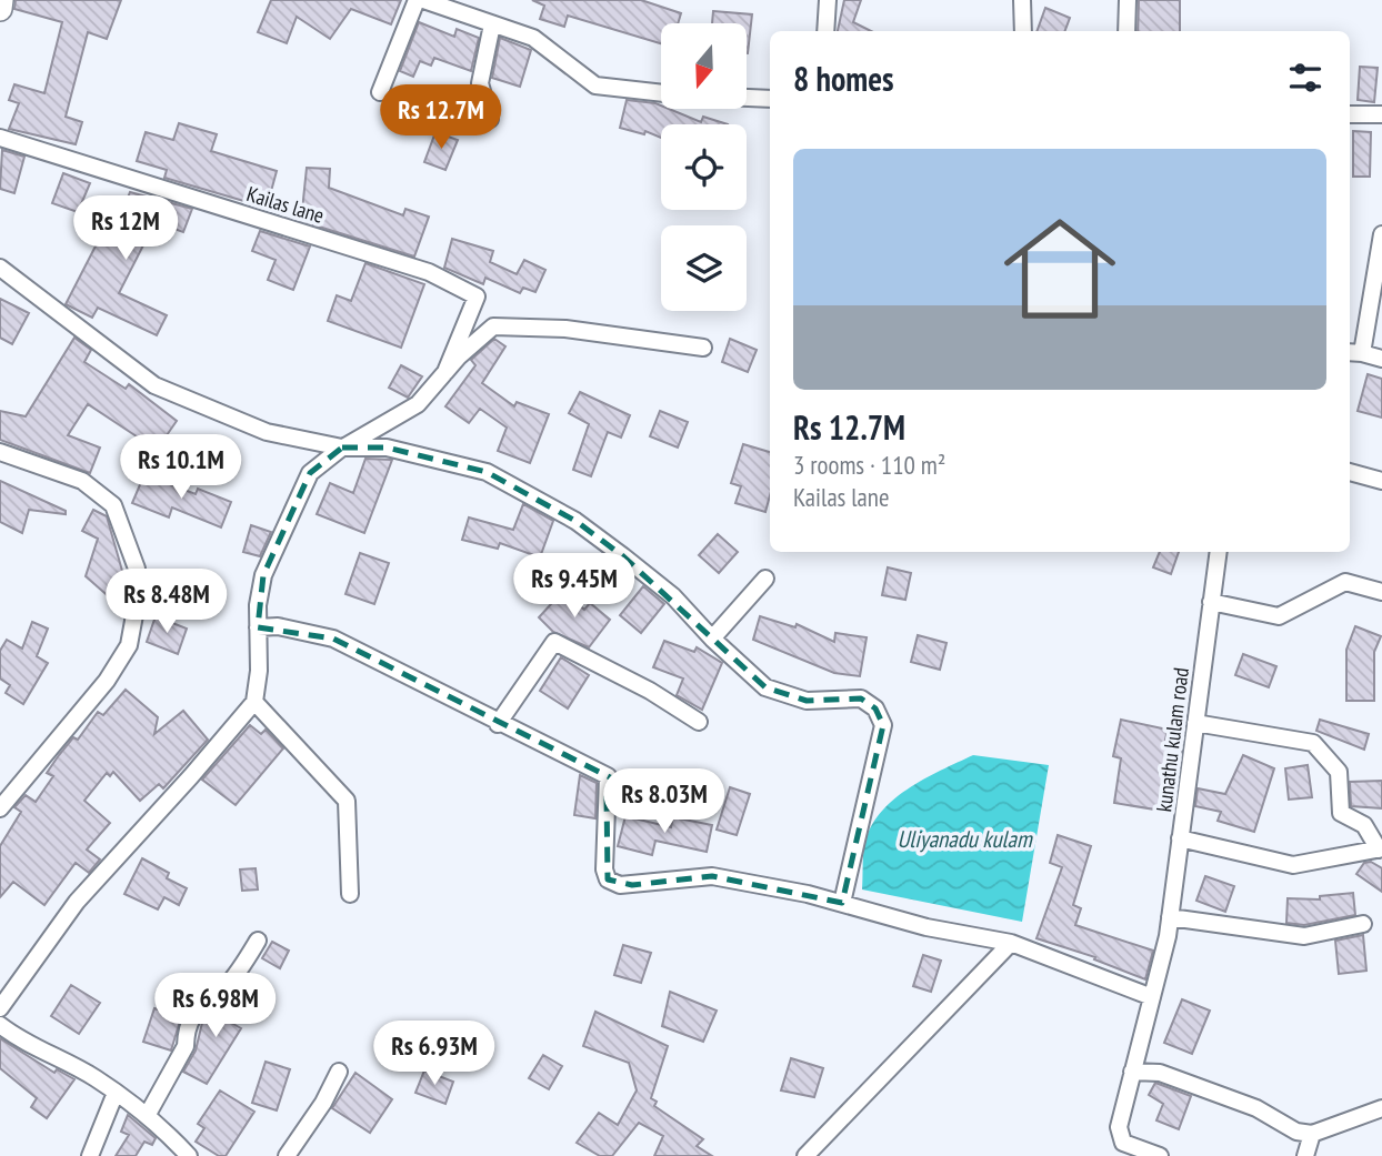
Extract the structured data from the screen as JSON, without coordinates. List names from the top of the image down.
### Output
{
  "streets": {
    "street": ["Kailas lane", "kunathu kulam road"]
  },
  "water": ["Uliyanadu kulam"],
  "north": "bottom",
  "page": {
    "heading": "8 homes",
    "price": [
      "Rs 12.7M",
      "Rs 12M",
      "Rs 10.1M",
      "Rs 9.45M",
      "Rs 8.48M",
      "Rs 8.03M",
      "Rs 6.98M",
      "Rs 6.93M"
    ],
    "list": [
      {
        "name": "Rs 12.7M",
        "note": "3 rooms · 110 m² · Kailas lane"
      }
    ]
  }
}
